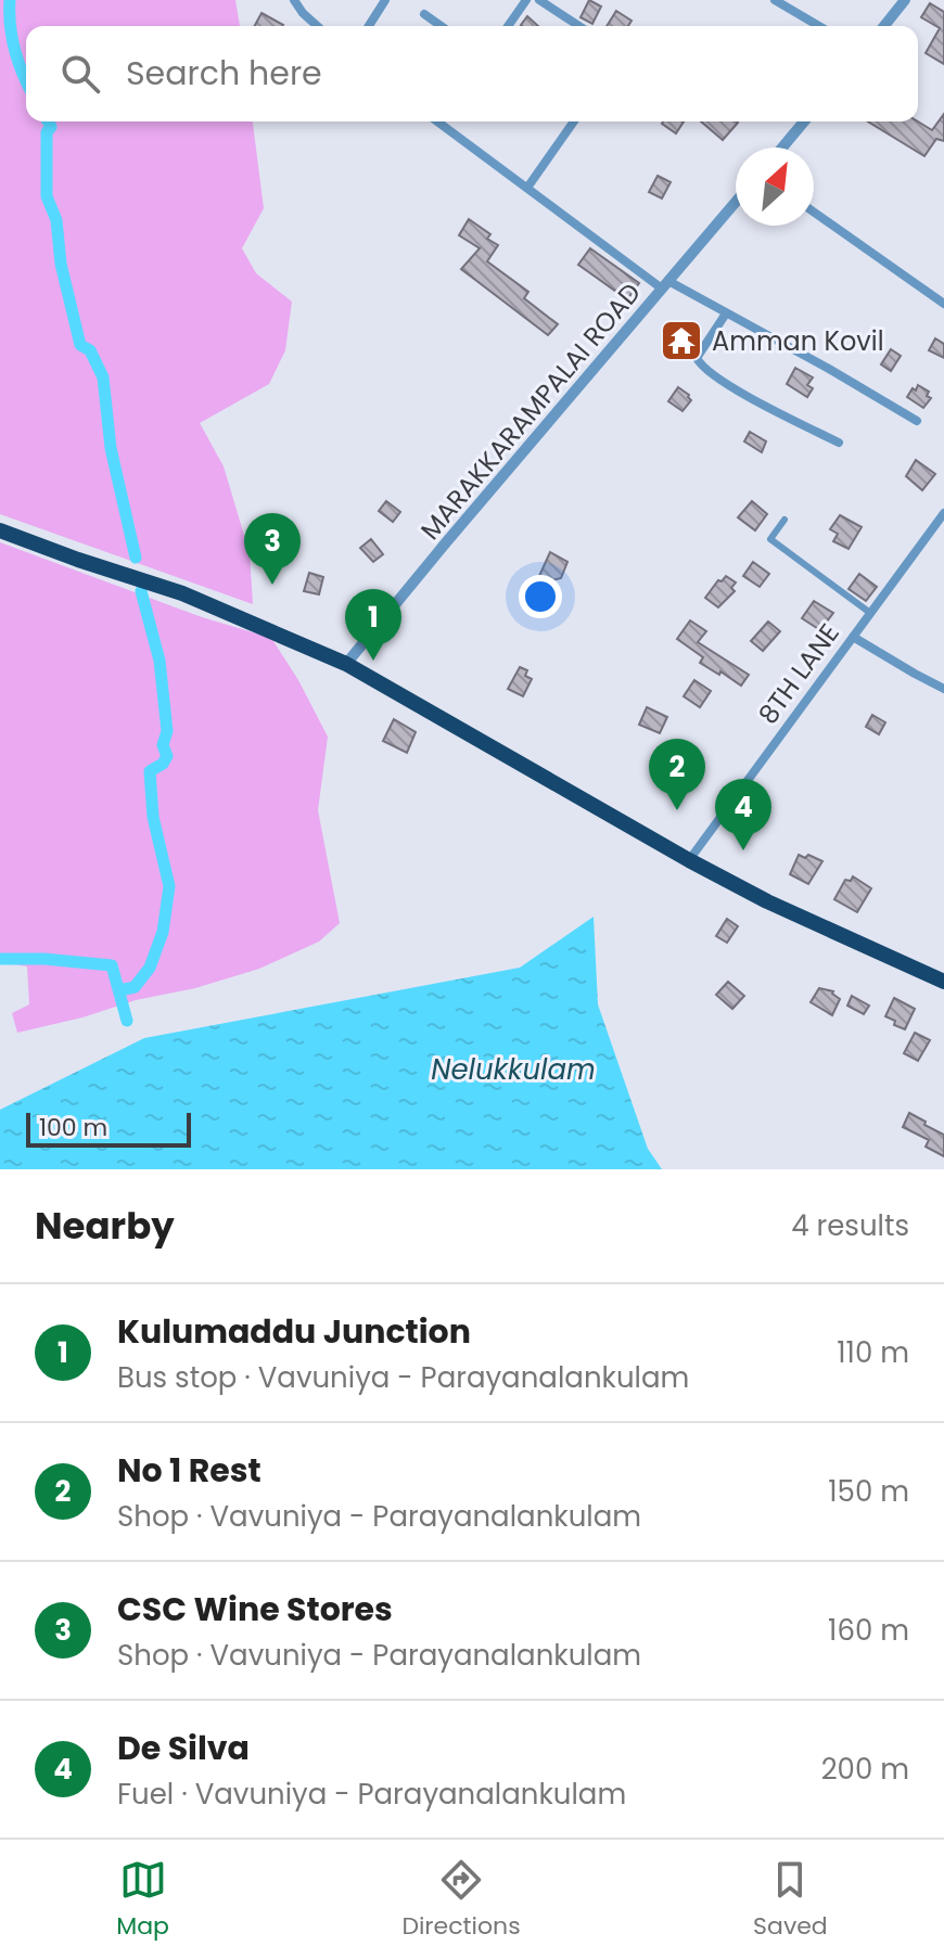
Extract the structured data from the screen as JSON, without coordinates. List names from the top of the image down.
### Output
{
  "streets": {
    "street": ["MARAKKARAMPALAI ROAD", "8TH LANE"]
  },
  "water": ["Nelukkulam"],
  "places": {
    "temple": ["Amman Kovil"]
  },
  "scale_bar": "100 m",
  "north": "top right",
  "page": {
    "search": "Search here",
    "pins": [
      "3",
      "1",
      "2",
      "4"
    ],
    "scale": "100 m",
    "heading": ["Nearby", "4 results"],
    "list": [
      {
        "mark": "1",
        "name": "Kulumaddu Junction",
        "note": "Bus stop · Vavuniya - Parayanalankulam",
        "value": "110 m"
      },
      {
        "mark": "2",
        "name": "No 1 Rest",
        "note": "Shop · Vavuniya - Parayanalankulam",
        "value": "150 m"
      },
      {
        "mark": "3",
        "name": "CSC Wine Stores",
        "note": "Shop · Vavuniya - Parayanalankulam",
        "value": "160 m"
      },
      {
        "mark": "4",
        "name": "De Silva",
        "note": "Fuel · Vavuniya - Parayanalankulam",
        "value": "200 m"
      }
    ],
    "nav": ["Map", "Directions", "Saved"]
  }
}
